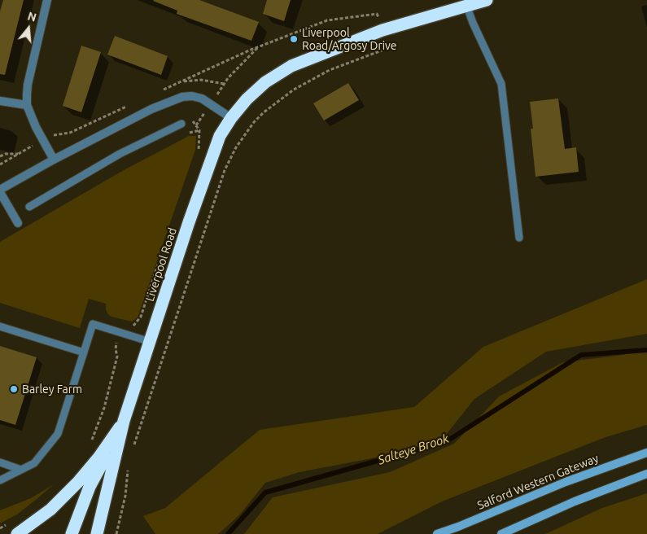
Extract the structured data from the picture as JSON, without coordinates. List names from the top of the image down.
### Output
{
  "streets": {
    "highway": ["Liverpool Road"],
    "street": ["Salford Western Gateway"]
  },
  "water": ["Salteye Brook"],
  "places": ["Liverpool Road/Argosy Drive", "Barley Farm"],
  "north": "top"
}
